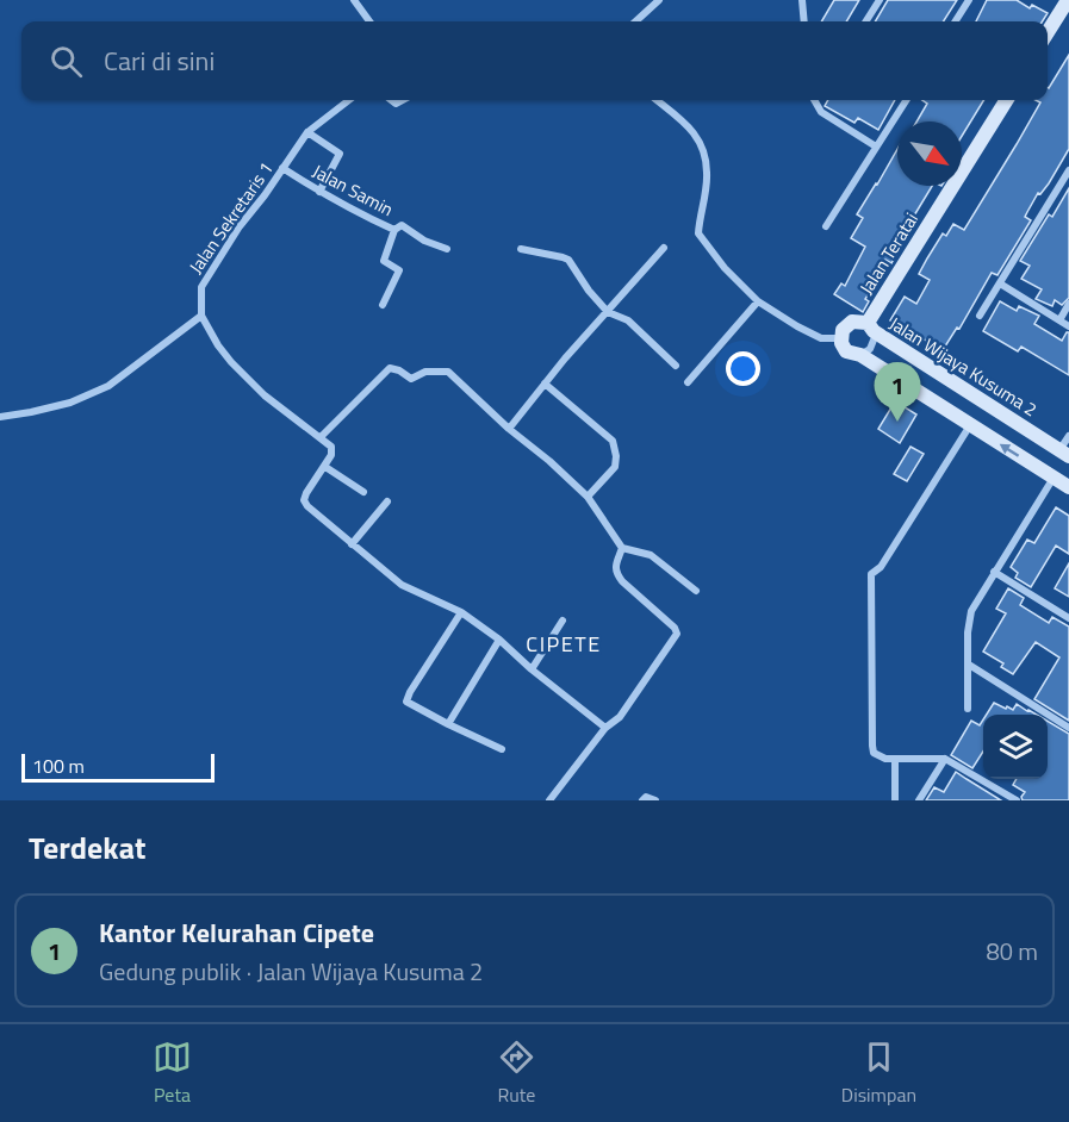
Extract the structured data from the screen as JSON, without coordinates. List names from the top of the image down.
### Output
{
  "streets": {
    "street": [
      "Jalan Samin",
      "Jalan Sekretaris 1",
      "Jalan Teratai",
      "Jalan Wijaya Kusuma 2"
    ]
  },
  "crossings": [
    ["Jalan Samin", "Jalan Sekretaris 1"],
    ["Jalan Teratai", "Jalan Wijaya Kusuma 2"]
  ],
  "districts": ["CIPETE"],
  "scale_bar": "100 m",
  "north": "bottom right",
  "page": {
    "search": "Cari di sini",
    "pins": "1",
    "scale": "100 m",
    "heading": "Terdekat",
    "list": [
      {
        "mark": "1",
        "name": "Kantor Kelurahan Cipete",
        "note": "Gedung publik · Jalan Wijaya Kusuma 2",
        "value": "80 m"
      }
    ],
    "nav": ["Peta", "Rute", "Disimpan"]
  }
}
